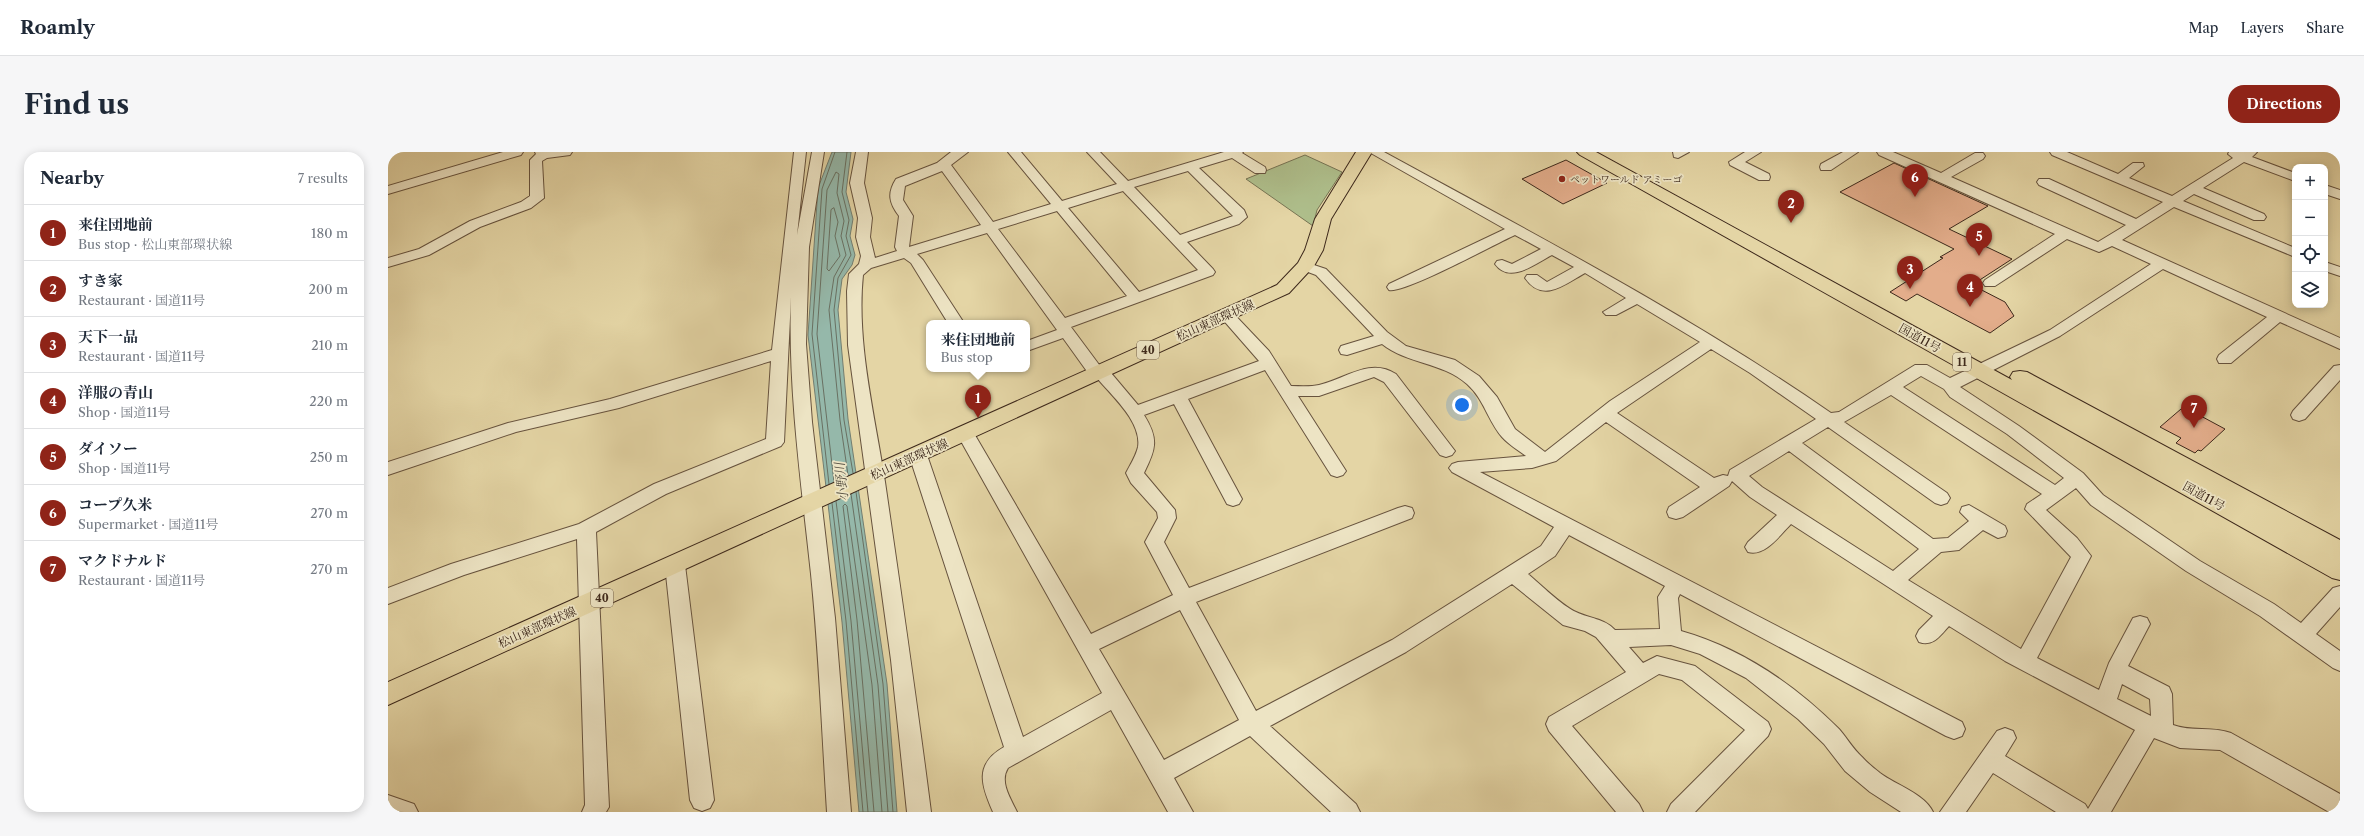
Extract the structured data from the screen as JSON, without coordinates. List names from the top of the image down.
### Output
{
  "streets": {
    "main road": [
      "松山東部環状線",
      "国道11号",
      "40",
      "11"
    ]
  },
  "water": ["小野川"],
  "places": ["ペットワールド アミーゴ"],
  "page": {
    "header": "Roamly",
    "nav": ["Map", "Layers", "Share"],
    "buttons": "Directions",
    "title": "Find us",
    "heading": ["Nearby", "7 results"],
    "map_buttons": ["+", "−"],
    "pins": [
      "6",
      "2",
      "5",
      "3",
      "4",
      "1",
      "7"
    ],
    "list": [
      {
        "mark": "1",
        "name": "来住団地前",
        "note": "Bus stop · 松山東部環状線",
        "value": "180 m"
      },
      {
        "mark": "2",
        "name": "すき家",
        "note": "Restaurant · 国道11号",
        "value": "200 m"
      },
      {
        "mark": "3",
        "name": "天下一品",
        "note": "Restaurant · 国道11号",
        "value": "210 m"
      },
      {
        "mark": "4",
        "name": "洋服の青山",
        "note": "Shop · 国道11号",
        "value": "220 m"
      },
      {
        "mark": "5",
        "name": "ダイソー",
        "note": "Shop · 国道11号",
        "value": "250 m"
      },
      {
        "mark": "6",
        "name": "コープ久米",
        "note": "Supermarket · 国道11号",
        "value": "270 m"
      },
      {
        "mark": "7",
        "name": "マクドナルド",
        "note": "Restaurant · 国道11号",
        "value": "270 m"
      }
    ],
    "popup": ["来住団地前", "Bus stop"]
  }
}
